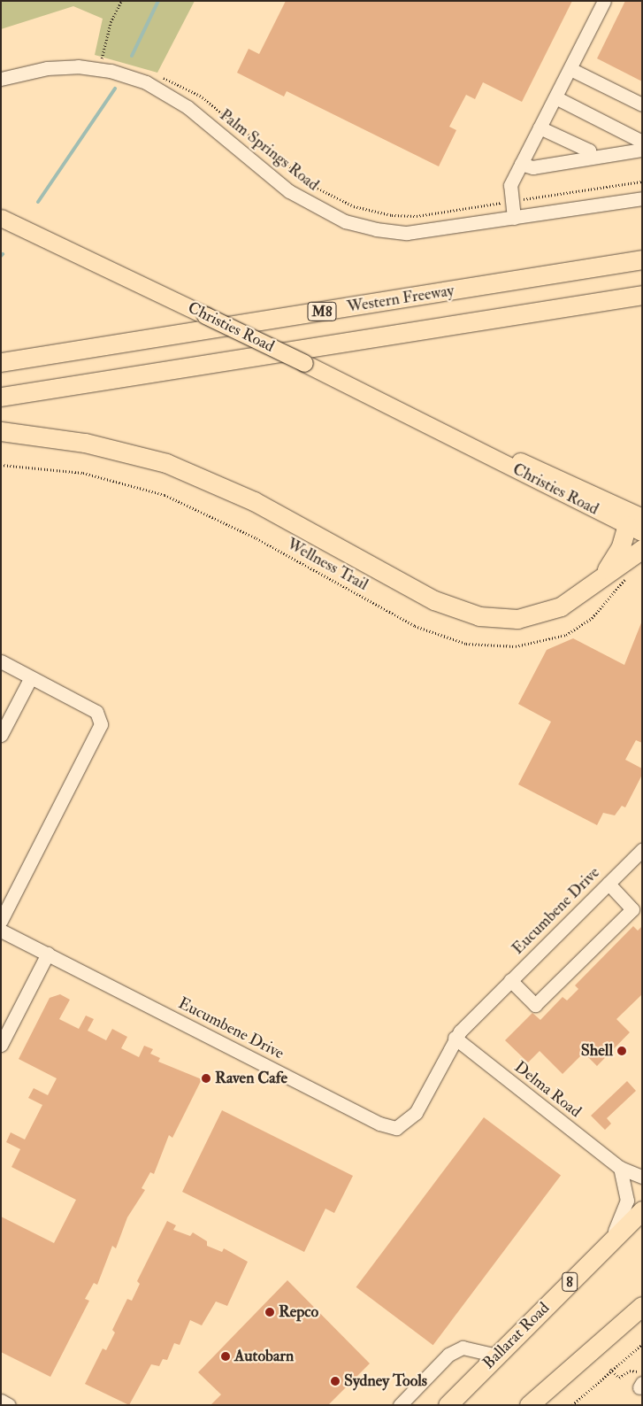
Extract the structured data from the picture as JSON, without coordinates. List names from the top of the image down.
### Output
{
  "streets": {
    "highway": [
      "Western Freeway",
      "M8",
      "8",
      "Ballarat Road"
    ],
    "main road": ["Christies Road"],
    "street": ["Palm Springs Road", "Eucumbene Drive", "Delma Road"],
    "path": ["Wellness Trail"]
  },
  "crossings": [
    ["Eucumbene Drive", "Delma Road"]
  ],
  "places": [
    "Shell",
    "Raven Cafe",
    "Repco",
    "Autobarn",
    "Sydney Tools"
  ]
}
